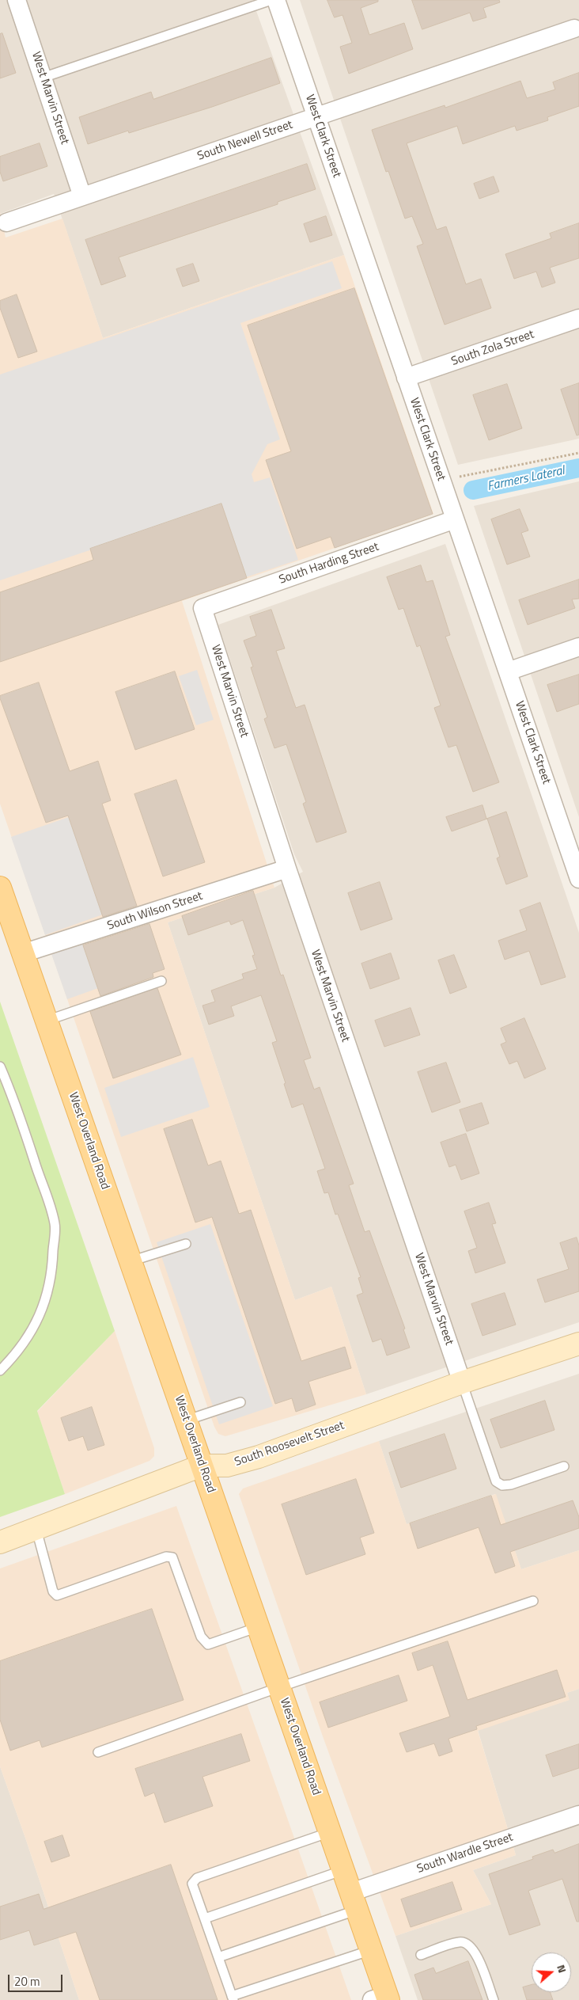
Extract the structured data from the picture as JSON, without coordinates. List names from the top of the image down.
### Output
{
  "streets": {
    "main road": ["West Overland Road"],
    "street": [
      "West Marvin Street",
      "West Clark Street",
      "South Newell Street",
      "South Zola Street",
      "South Harding Street",
      "South Wilson Street",
      "South Roosevelt Street",
      "South Wardle Street"
    ]
  },
  "crossings": [
    ["West Marvin Street", "South Newell Street"],
    ["West Marvin Street", "South Harding Street"],
    ["West Marvin Street", "South Wilson Street"],
    ["West Marvin Street", "South Roosevelt Street"],
    ["West Clark Street", "South Newell Street"],
    ["West Clark Street", "South Zola Street"],
    ["West Clark Street", "South Harding Street"],
    ["South Wilson Street", "West Overland Road"],
    ["West Overland Road", "South Roosevelt Street"],
    ["West Overland Road", "South Wardle Street"]
  ],
  "water": ["Farmers Lateral"],
  "scale_bar": "20 m",
  "north": "right"
}
